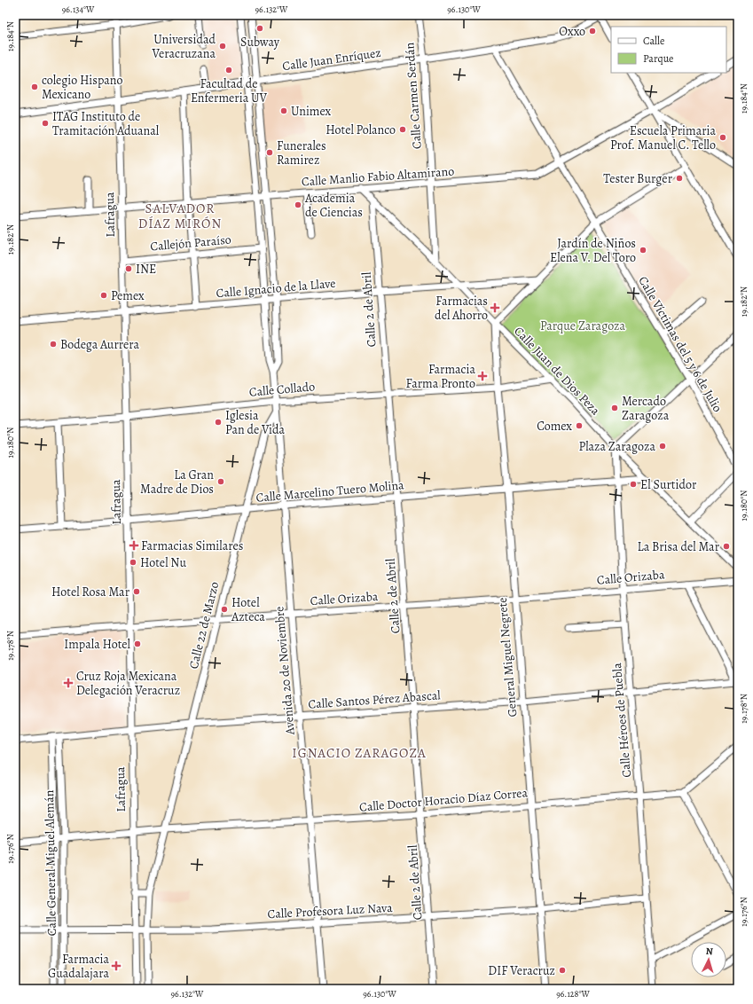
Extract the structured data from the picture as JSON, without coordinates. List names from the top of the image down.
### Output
{
  "streets": {
    "street": [
      "Calle Juan Enríquez",
      "Calle Carmen Serdán",
      "Calle Manlio Fabio Altamirano",
      "Lafragua",
      "Callejón Paraíso",
      "Calle Ignacio de la Llave",
      "Calle 2 de Abril",
      "Calle Víctimas del 5 y 6 de Julio",
      "Calle Juan de Dios Peza",
      "Calle Collado",
      "Calle Marcelino Tuero Molina",
      "Calle Orizaba",
      "Calle 22 de Marzo",
      "General Miguel Negrete",
      "Avenida 20 de Noviembre",
      "Calle Santos Pérez Abascal",
      "Calle Héroes de Puebla",
      "Calle Doctor Horacio Díaz Correa",
      "Calle General Miguel Alemán",
      "Calle Profesora Luz Nava"
    ]
  },
  "crossings": [
    ["Calle Juan Enríquez", "Calle Carmen Serdán"],
    ["Calle Juan Enríquez", "Lafragua"],
    ["Calle Juan Enríquez", "Calle Víctimas del 5 y 6 de Julio"],
    ["Calle Juan Enríquez", "Avenida 20 de Noviembre"],
    ["Calle Carmen Serdán", "Calle Manlio Fabio Altamirano"],
    ["Calle Carmen Serdán", "Calle Juan de Dios Peza"],
    ["Calle Manlio Fabio Altamirano", "Lafragua"],
    ["Calle Manlio Fabio Altamirano", "Calle Víctimas del 5 y 6 de Julio"],
    ["Calle Manlio Fabio Altamirano", "Calle Juan de Dios Peza"],
    ["Calle Manlio Fabio Altamirano", "Avenida 20 de Noviembre"],
    ["Lafragua", "Callejón Paraíso"],
    ["Lafragua", "Calle Ignacio de la Llave"],
    ["Lafragua", "Calle Collado"],
    ["Lafragua", "Calle Marcelino Tuero Molina"],
    ["Lafragua", "Calle Orizaba"],
    ["Lafragua", "Calle Santos Pérez Abascal"],
    ["Lafragua", "Calle Doctor Horacio Díaz Correa"],
    ["Lafragua", "Calle Profesora Luz Nava"],
    ["Callejón Paraíso", "Avenida 20 de Noviembre"],
    ["Calle Ignacio de la Llave", "Calle 2 de Abril"],
    ["Calle Ignacio de la Llave", "Calle Juan de Dios Peza"],
    ["Calle Ignacio de la Llave", "Avenida 20 de Noviembre"],
    ["Calle 2 de Abril", "Calle Juan de Dios Peza"],
    ["Calle 2 de Abril", "Calle Collado"],
    ["Calle 2 de Abril", "Calle Marcelino Tuero Molina"],
    ["Calle 2 de Abril", "Calle Orizaba"],
    ["Calle 2 de Abril", "Calle Santos Pérez Abascal"],
    ["Calle 2 de Abril", "Calle Doctor Horacio Díaz Correa"],
    ["Calle 2 de Abril", "Calle Profesora Luz Nava"],
    ["Calle Juan de Dios Peza", "Calle Collado"],
    ["Calle Juan de Dios Peza", "Calle Marcelino Tuero Molina"],
    ["Calle Juan de Dios Peza", "General Miguel Negrete"],
    ["Calle Juan de Dios Peza", "Calle Héroes de Puebla"],
    ["Calle Collado", "General Miguel Negrete"],
    ["Calle Collado", "Avenida 20 de Noviembre"],
    ["Calle Marcelino Tuero Molina", "Calle 22 de Marzo"],
    ["Calle Marcelino Tuero Molina", "General Miguel Negrete"],
    ["Calle Marcelino Tuero Molina", "Avenida 20 de Noviembre"],
    ["Calle Marcelino Tuero Molina", "Calle Héroes de Puebla"],
    ["Calle Orizaba", "Calle 22 de Marzo"],
    ["Calle Orizaba", "General Miguel Negrete"],
    ["Calle Orizaba", "Avenida 20 de Noviembre"],
    ["Calle Orizaba", "Calle Héroes de Puebla"],
    ["Calle 22 de Marzo", "Avenida 20 de Noviembre"],
    ["Calle 22 de Marzo", "Calle Santos Pérez Abascal"],
    ["Calle 22 de Marzo", "Calle Doctor Horacio Díaz Correa"],
    ["Calle 22 de Marzo", "Calle Profesora Luz Nava"],
    ["General Miguel Negrete", "Calle Santos Pérez Abascal"],
    ["General Miguel Negrete", "Calle Doctor Horacio Díaz Correa"],
    ["General Miguel Negrete", "Calle Profesora Luz Nava"],
    ["Avenida 20 de Noviembre", "Calle Santos Pérez Abascal"],
    ["Avenida 20 de Noviembre", "Calle Doctor Horacio Díaz Correa"],
    ["Avenida 20 de Noviembre", "Calle Profesora Luz Nava"],
    ["Calle Santos Pérez Abascal", "Calle Héroes de Puebla"],
    ["Calle Santos Pérez Abascal", "Calle General Miguel Alemán"],
    ["Calle Héroes de Puebla", "Calle Doctor Horacio Díaz Correa"],
    ["Calle Héroes de Puebla", "Calle Profesora Luz Nava"],
    ["Calle Doctor Horacio Díaz Correa", "Calle General Miguel Alemán"],
    ["Calle General Miguel Alemán", "Calle Profesora Luz Nava"]
  ],
  "districts": ["SALVADOR DÍAZ MIRÓN", "IGNACIO ZARAGOZA"],
  "parks": ["Parque Zaragoza"],
  "places": {
    "other": [
      "Subway",
      "Oxxo",
      "Universidad Veracruzana",
      "Facultad de Enfermeria UV",
      "colegio Hispano Mexicano",
      "Unimex",
      "ITAG Instituto de Tramitación Aduanal",
      "Hotel Polanco",
      "Escuela Primaria Prof. Manuel C. Tello",
      "Funerales Ramirez",
      "Tester Burger",
      "Academia de Ciencias",
      "Jardín de Niños Elena V. Del Toro",
      "INE",
      "Pemex",
      "Bodega Aurrera",
      "Mercado Zaragoza",
      "Iglesia Pan de Vida",
      "Comex",
      "Plaza Zaragoza",
      "La Gran Madre de Dios",
      "El Surtidor",
      "La Brisa del Mar",
      "Hotel Nu",
      "Hotel Rosa Mar",
      "Hotel Azteca",
      "Impala Hotel",
      "DIF Veracruz"
    ],
    "health": [
      "Farmacias del Ahorro",
      "Farmacia Farma Pronto",
      "Farmacias Similares",
      "Cruz Roja Mexicana Delegación Veracruz",
      "Farmacia Guadalajara"
    ]
  },
  "legend": ["Calle", "Parque"],
  "north": "top",
  "coordinates": [
    "96.134°W",
    "96.132°W",
    "96.130°W",
    "19.184°N",
    "19.182°N",
    "19.180°N",
    "19.178°N",
    "19.176°N",
    "96.128°W"
  ]
}
